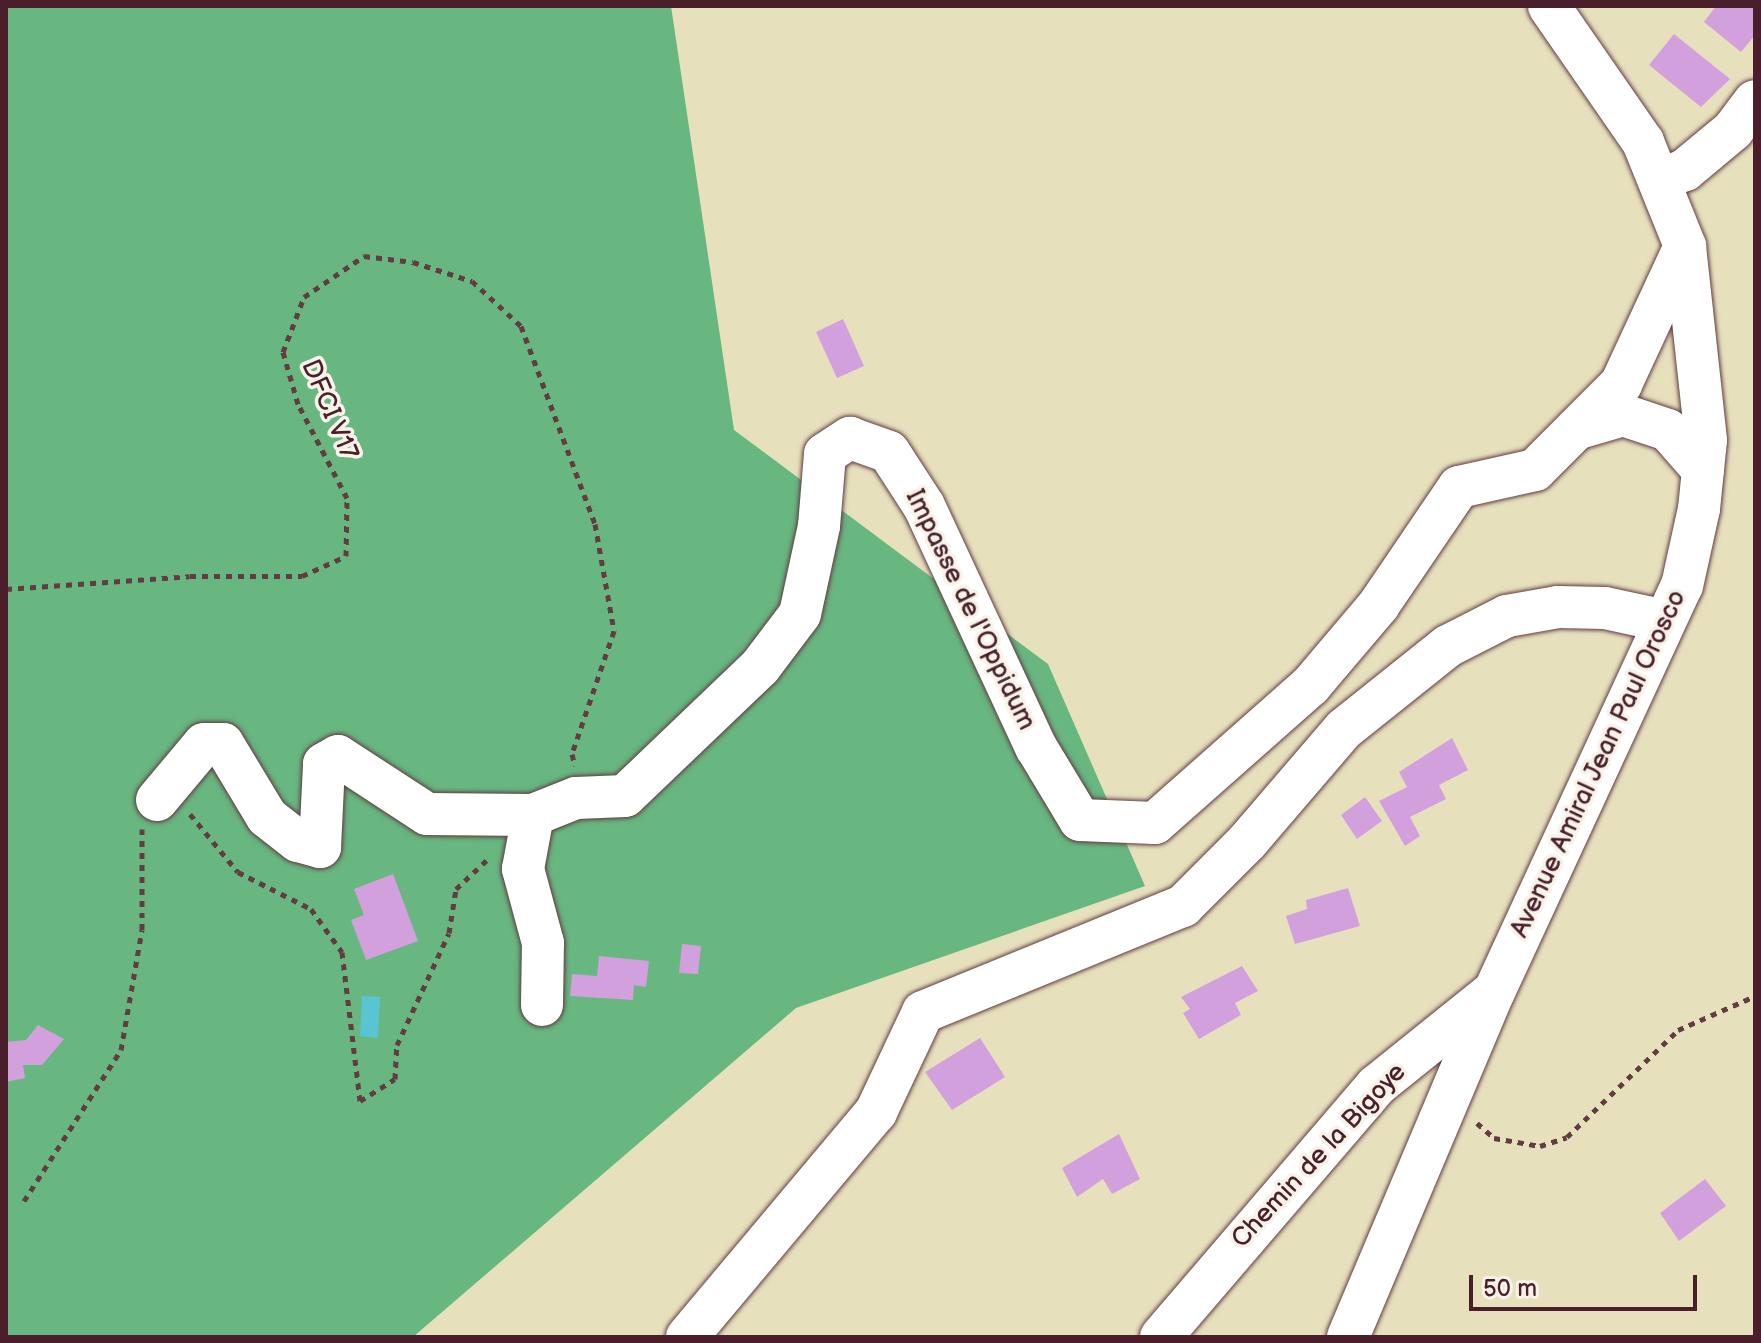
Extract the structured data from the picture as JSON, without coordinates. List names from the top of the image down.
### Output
{
  "streets": {
    "street": ["Impasse de l'Oppidum", "Avenue Amiral Jean Paul Orosco", "Chemin de la Bigoye"],
    "path": ["DFCI V17"]
  },
  "crossings": [
    ["DFCI V17", "Impasse de l'Oppidum"],
    ["Impasse de l'Oppidum", "Avenue Amiral Jean Paul Orosco"],
    ["Avenue Amiral Jean Paul Orosco", "Chemin de la Bigoye"]
  ],
  "scale_bar": "50 m"
}
